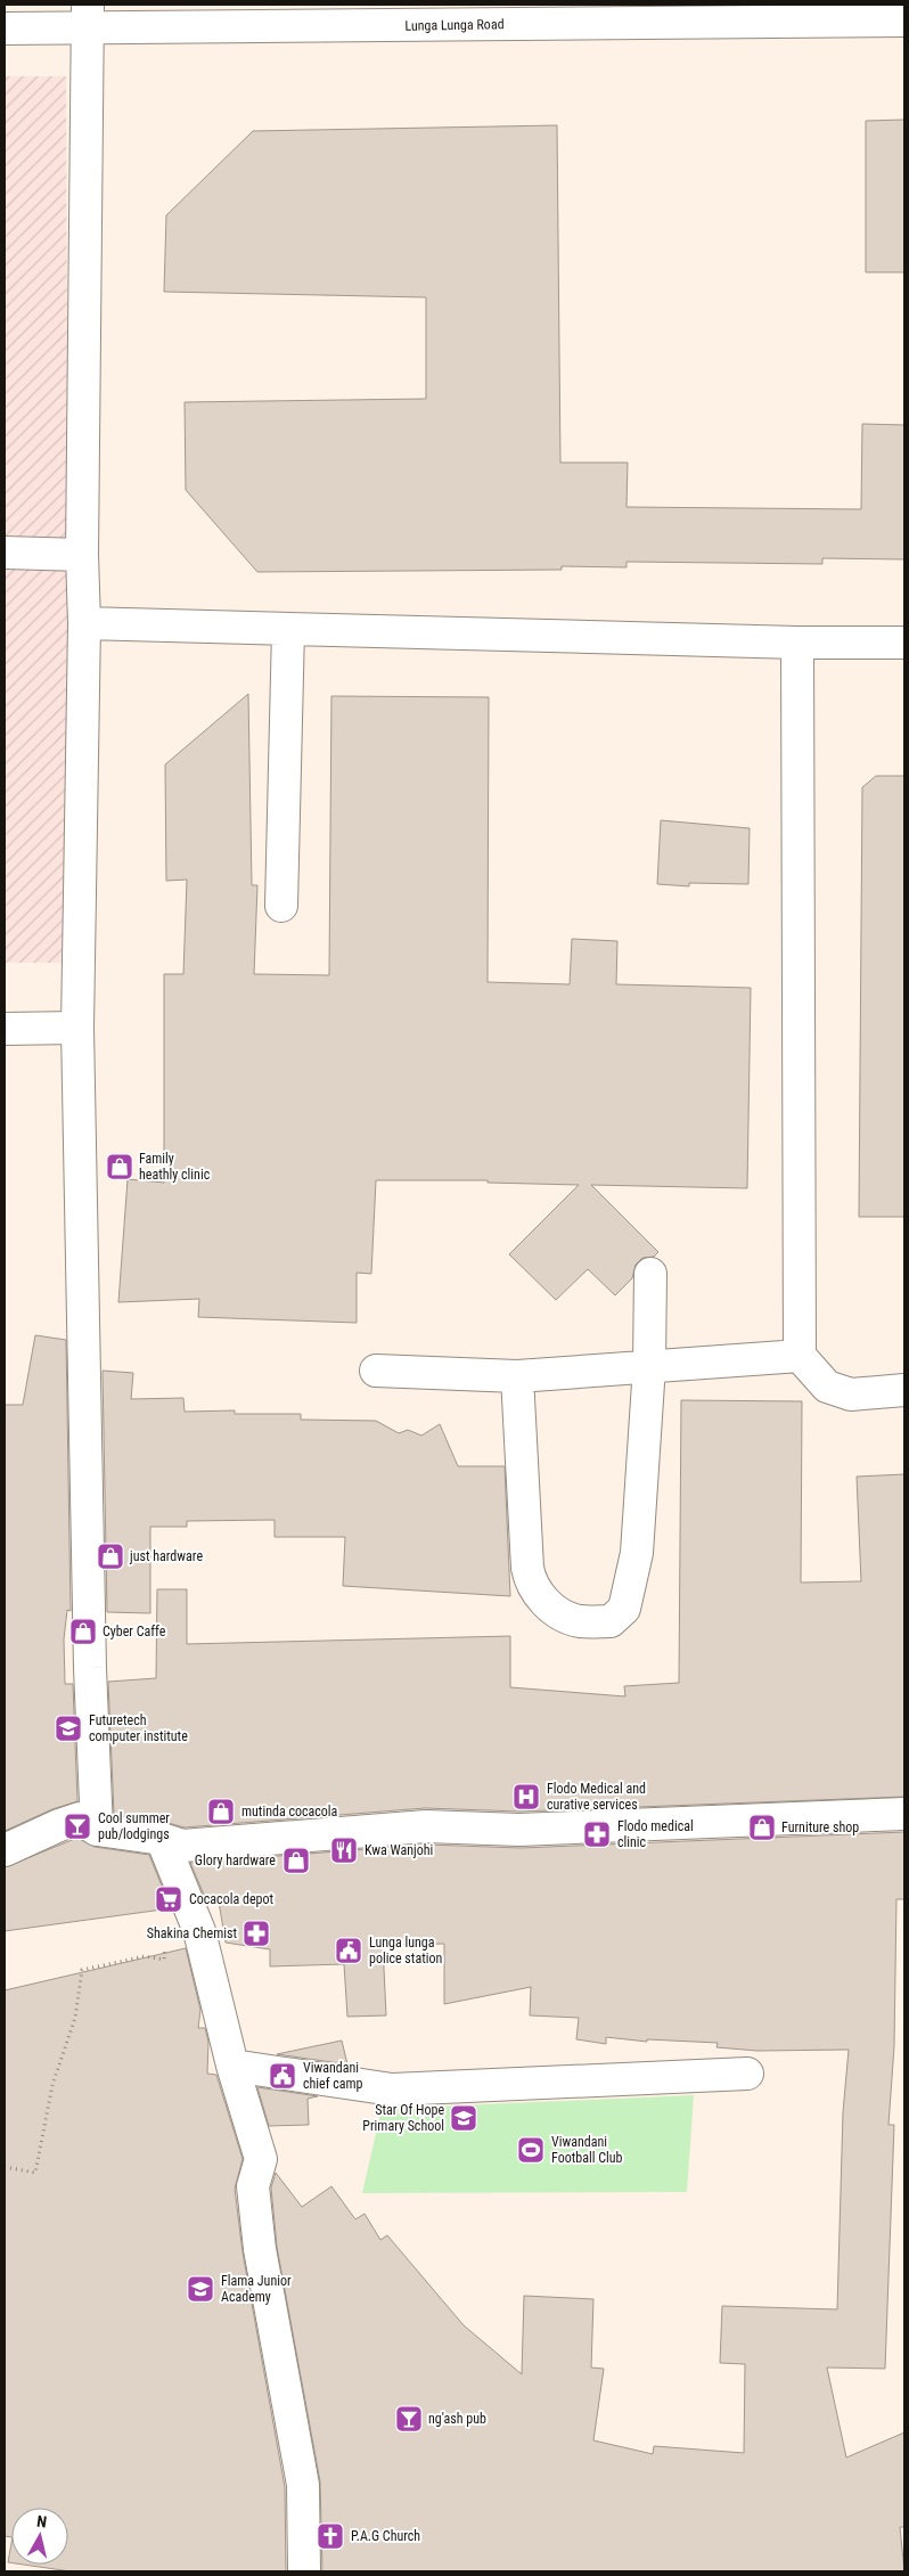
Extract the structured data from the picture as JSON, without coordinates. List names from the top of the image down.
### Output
{
  "streets": {
    "street": ["Lunga Lunga Road"]
  },
  "places": {
    "shop": [
      "Family heathly clinic",
      "just hardware",
      "Cyber Caffe",
      "mutinda cocacola",
      "Furniture shop",
      "Glory hardware"
    ],
    "school or university": ["Futuretech computer institute", "Star Of Hope Primary School", "Flama Junior Academy"],
    "hospital": ["Flodo Medical and curative services"],
    "bar": ["Cool summer pub/lodgings", "ng'ash pub"],
    "pharmacy": ["Flodo medical clinic", "Shakina Chemist"],
    "restaurant": ["Kwa Wanjohi"],
    "supermarket": ["Cocacola depot"],
    "public building": ["Lunga lunga police station", "Viwandani chief camp"],
    "sports": ["Viwandani Football Club"],
    "church": ["P.A.G Church"]
  },
  "north": "top"
}
